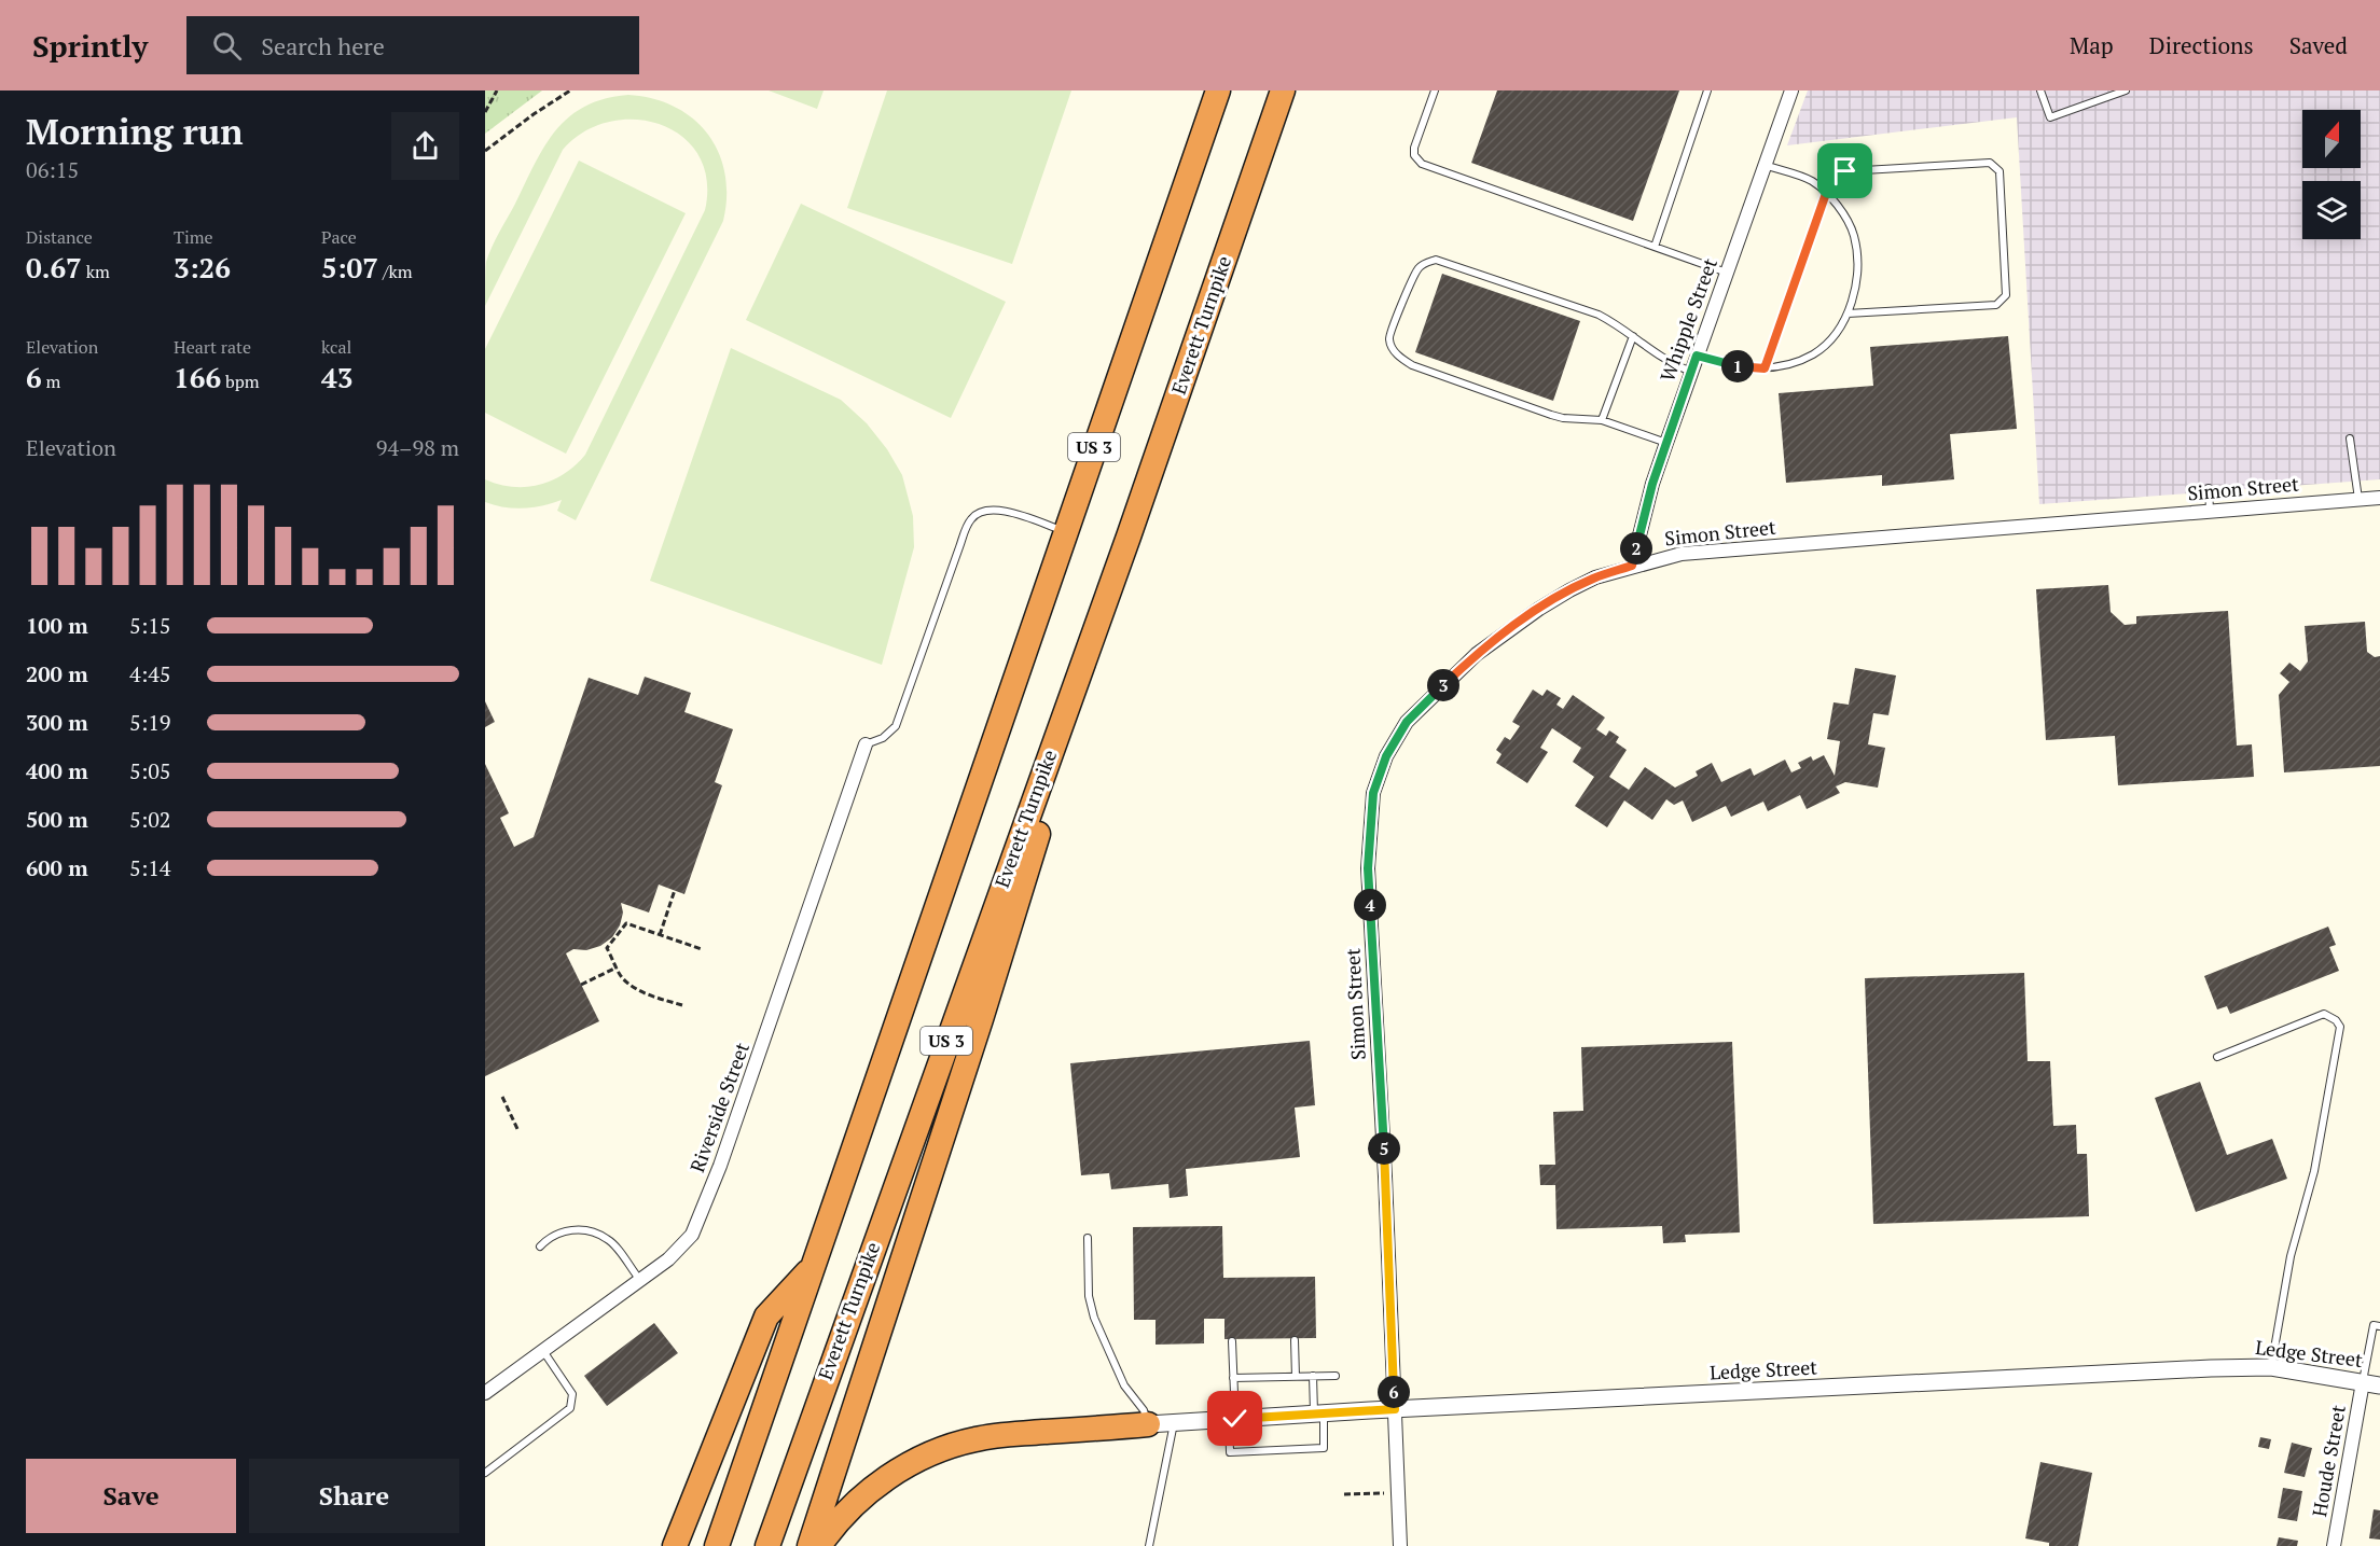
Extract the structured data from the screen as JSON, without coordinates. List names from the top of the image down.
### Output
{
  "streets": {
    "highway": ["Everett Turnpike", "US 3"],
    "street": [
      "Whipple Street",
      "Simon Street",
      "Riverside Street",
      "Ledge Street",
      "Houde Street"
    ]
  },
  "crossings": [
    ["Whipple Street", "Simon Street"],
    ["Simon Street", "Ledge Street"],
    ["Ledge Street", "Houde Street"]
  ],
  "north": "top",
  "page": {
    "header": "Sprintly",
    "search": "Search here",
    "nav": ["Map", "Directions", "Saved"],
    "heading": ["Morning run", "06:15"],
    "stats": [
      ["Distance", "0.67 km"],
      ["Time", "3:26"],
      ["Pace", "5:07 /km"],
      ["Elevation", "6 m"],
      ["Heart rate", "166 bpm"],
      ["kcal", "43"]
    ],
    "pins": [
      "1",
      "2",
      "3",
      "4",
      "5",
      "6"
    ],
    "chart": ["Elevation", "94–98 m"],
    "list": [
      {
        "name": "100 m",
        "note": "5:15"
      },
      {
        "name": "200 m",
        "note": "4:45"
      },
      {
        "name": "300 m",
        "note": "5:19"
      },
      {
        "name": "400 m",
        "note": "5:05"
      },
      {
        "name": "500 m",
        "note": "5:02"
      },
      {
        "name": "600 m",
        "note": "5:14"
      }
    ],
    "buttons": ["Save", "Share"]
  }
}
